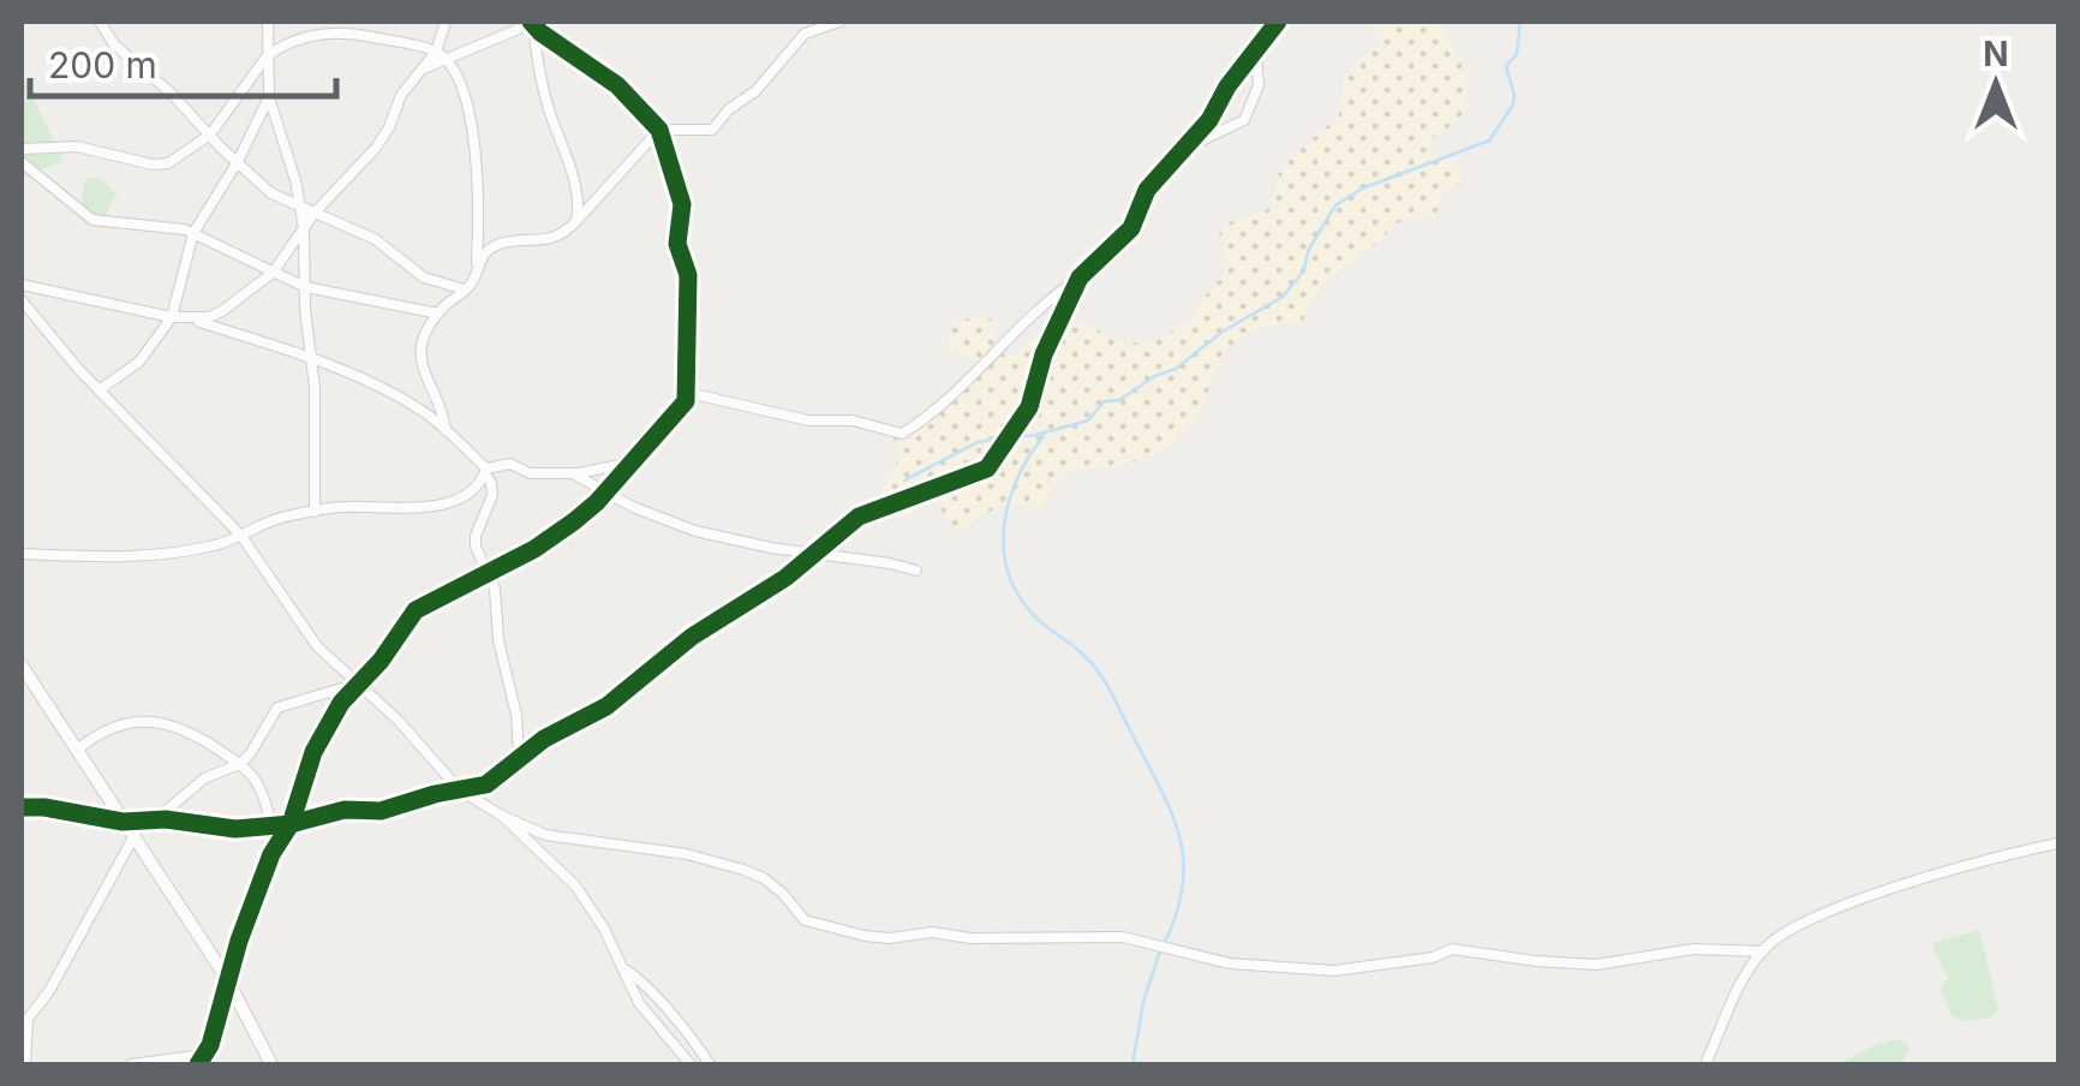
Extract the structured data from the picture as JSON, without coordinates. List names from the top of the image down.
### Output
{
  "scale_bar": "200 m",
  "north": "top"
}
